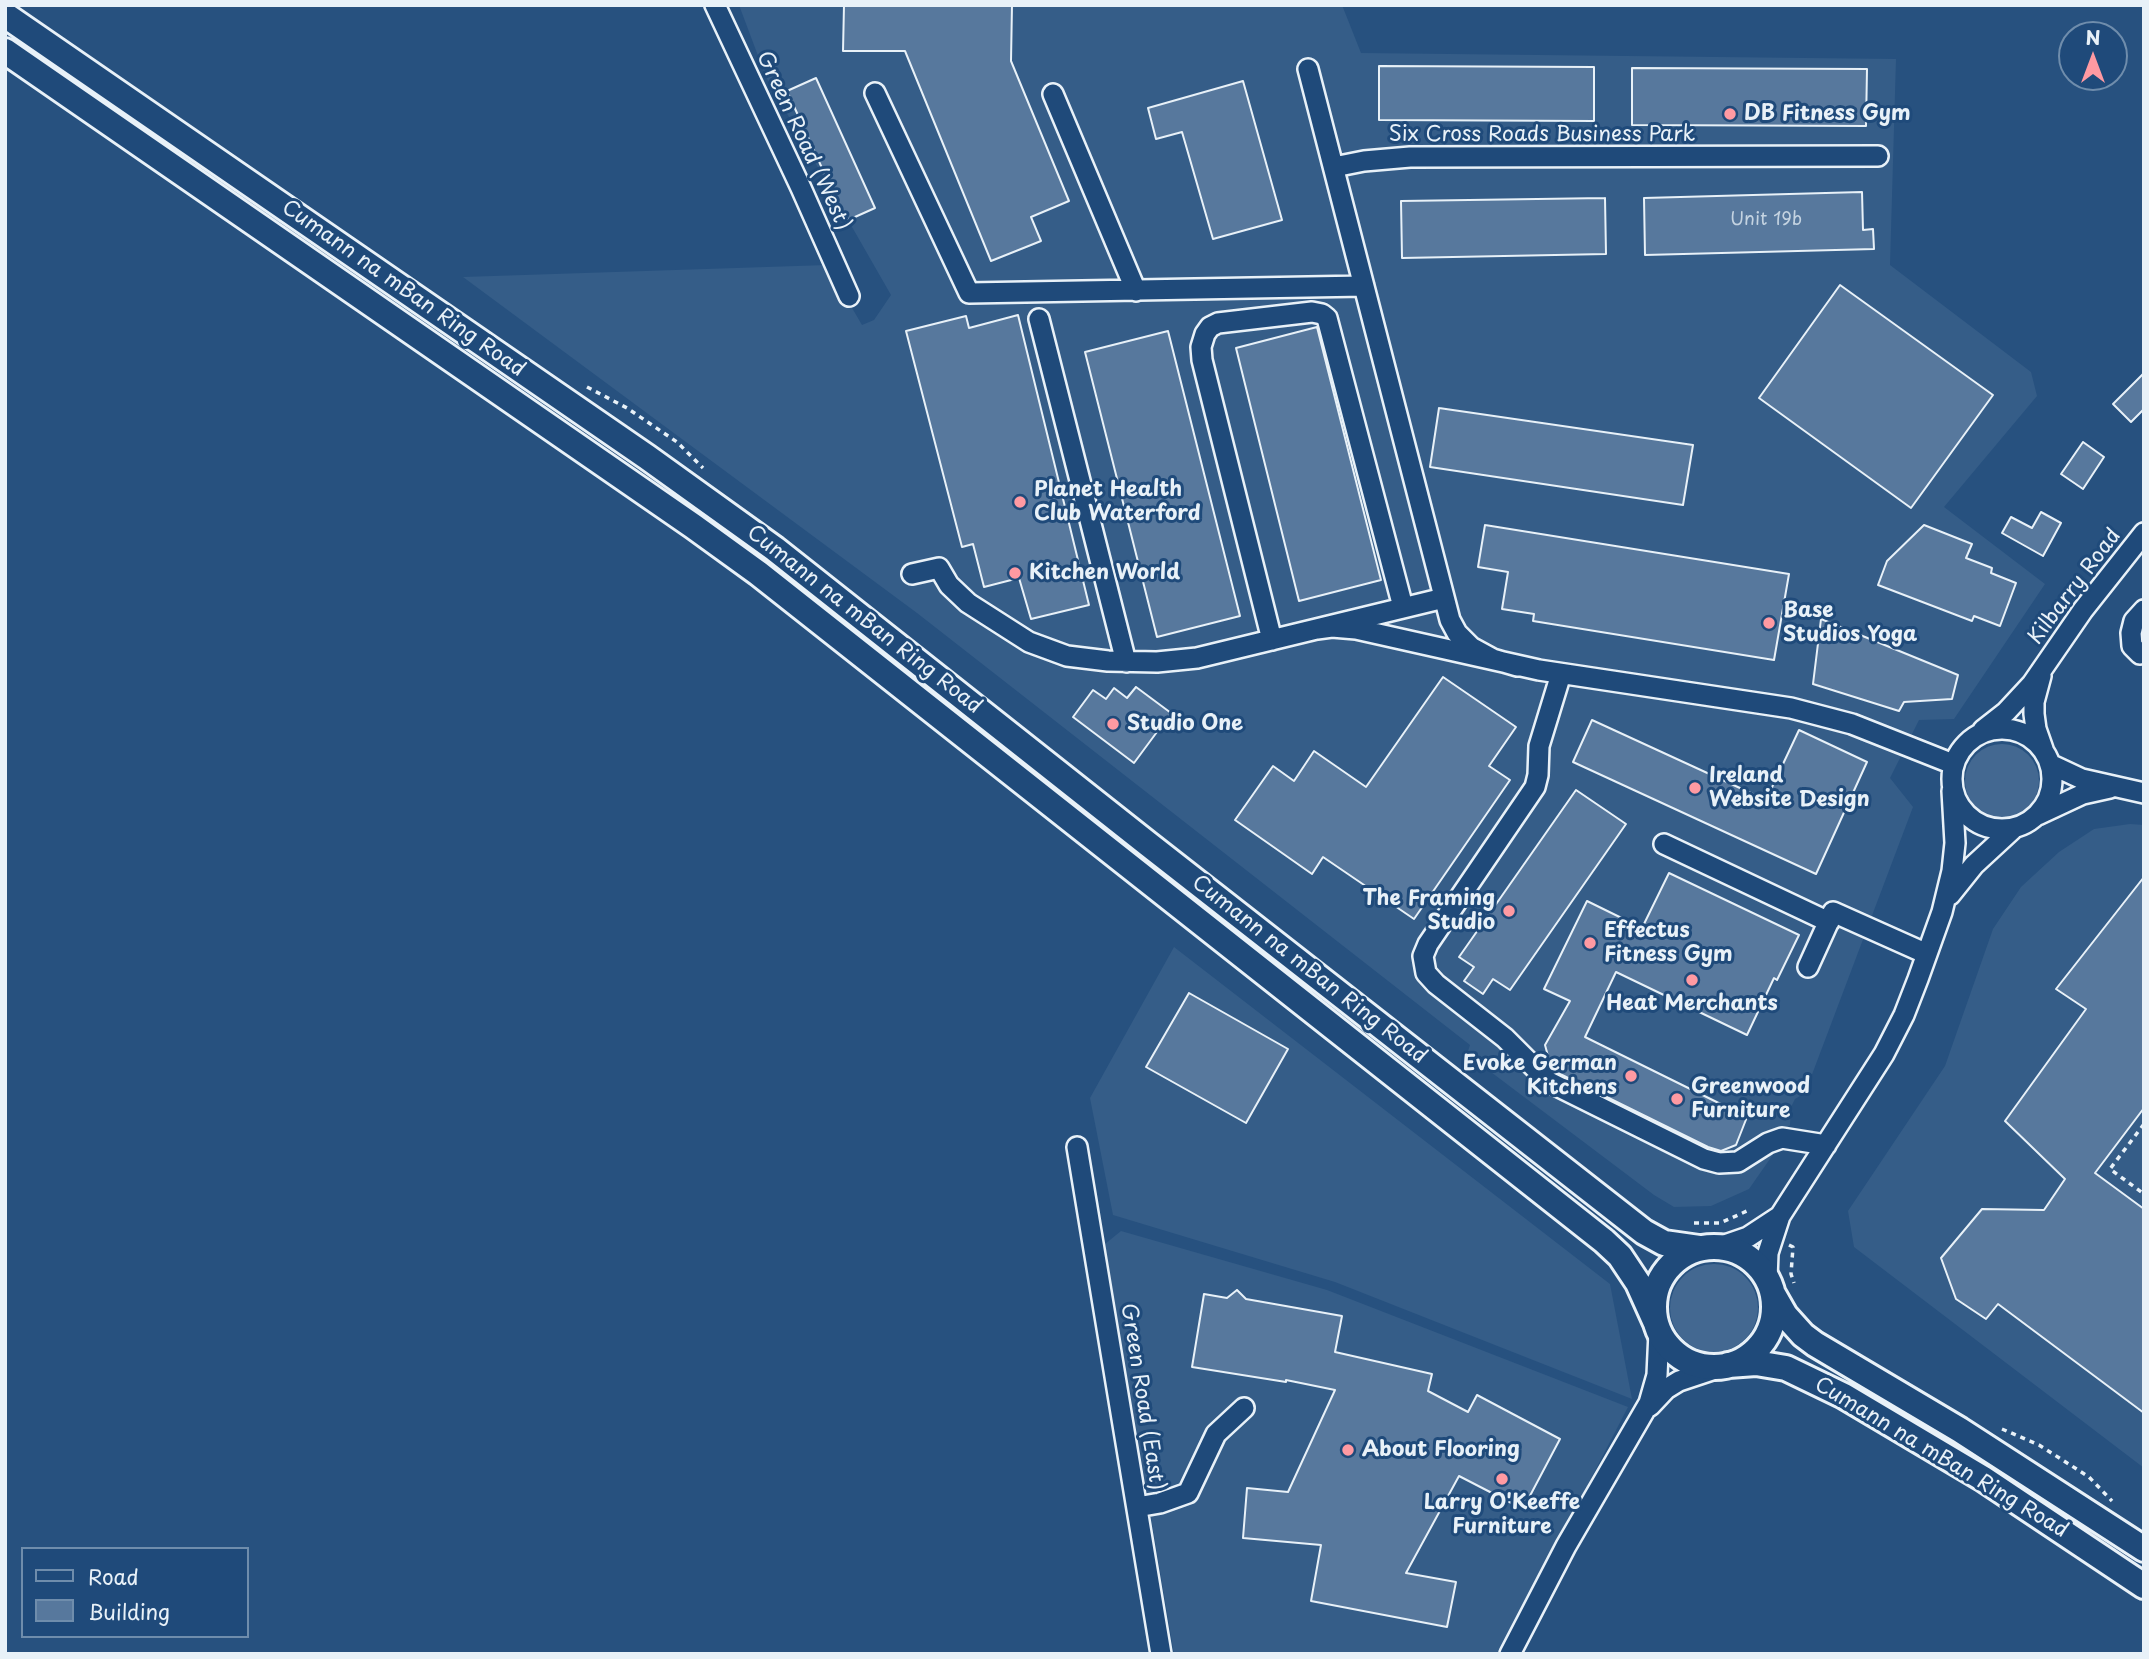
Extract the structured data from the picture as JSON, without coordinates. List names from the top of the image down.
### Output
{
  "streets": {
    "main road": ["Cumann na mBan Ring Road"],
    "street": [
      "Six Cross Roads Business Park",
      "Green Road (West)",
      "Kilbarry Road",
      "Green Road (East)"
    ]
  },
  "places": [
    "DB Fitness Gym",
    "Planet Health Club Waterford",
    "Kitchen World",
    "Base Studios Yoga",
    "Studio One",
    "Ireland Website Design",
    "The Framing Studio",
    "Effectus Fitness Gym",
    "Heat Merchants",
    "Evoke German Kitchens",
    "Greenwood Furniture",
    "About Flooring",
    "Larry O'Keeffe Furniture"
  ],
  "house_numbers": ["Unit 19b"],
  "legend": ["Road", "Building"],
  "north": "top"
}
